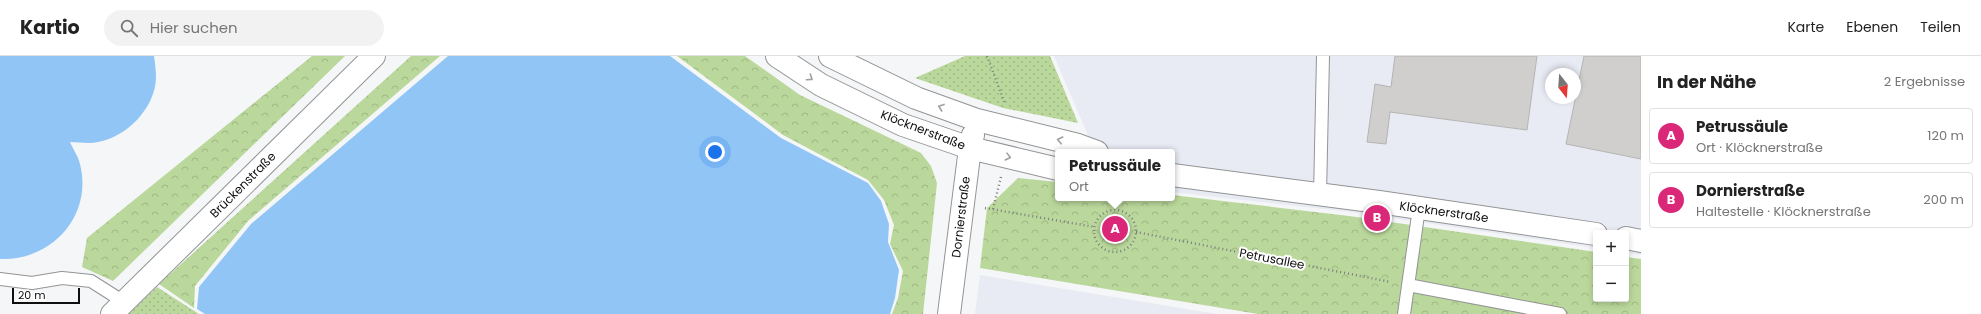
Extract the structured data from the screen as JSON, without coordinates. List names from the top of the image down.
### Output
{
  "streets": {
    "street": ["Klöcknerstraße", "Brückenstraße", "Dornierstraße"],
    "path": ["Petrusallee"]
  },
  "crossings": [
    ["Klöcknerstraße", "Dornierstraße"]
  ],
  "scale_bar": "20 m",
  "north": "bottom",
  "page": {
    "header": "Kartio",
    "search": "Hier suchen",
    "nav": ["Karte", "Ebenen", "Teilen"],
    "heading": ["In der Nähe", "2 Ergebnisse"],
    "list": [
      {
        "mark": "A",
        "name": "Petrussäule",
        "note": "Ort · Klöcknerstraße",
        "value": "120 m"
      },
      {
        "mark": "B",
        "name": "Dornierstraße",
        "note": "Haltestelle · Klöcknerstraße",
        "value": "200 m"
      }
    ],
    "popup": ["Petrussäule", "Ort"],
    "pins": ["B", "A"],
    "map_buttons": ["+", "−"],
    "scale": "20 m"
  }
}
